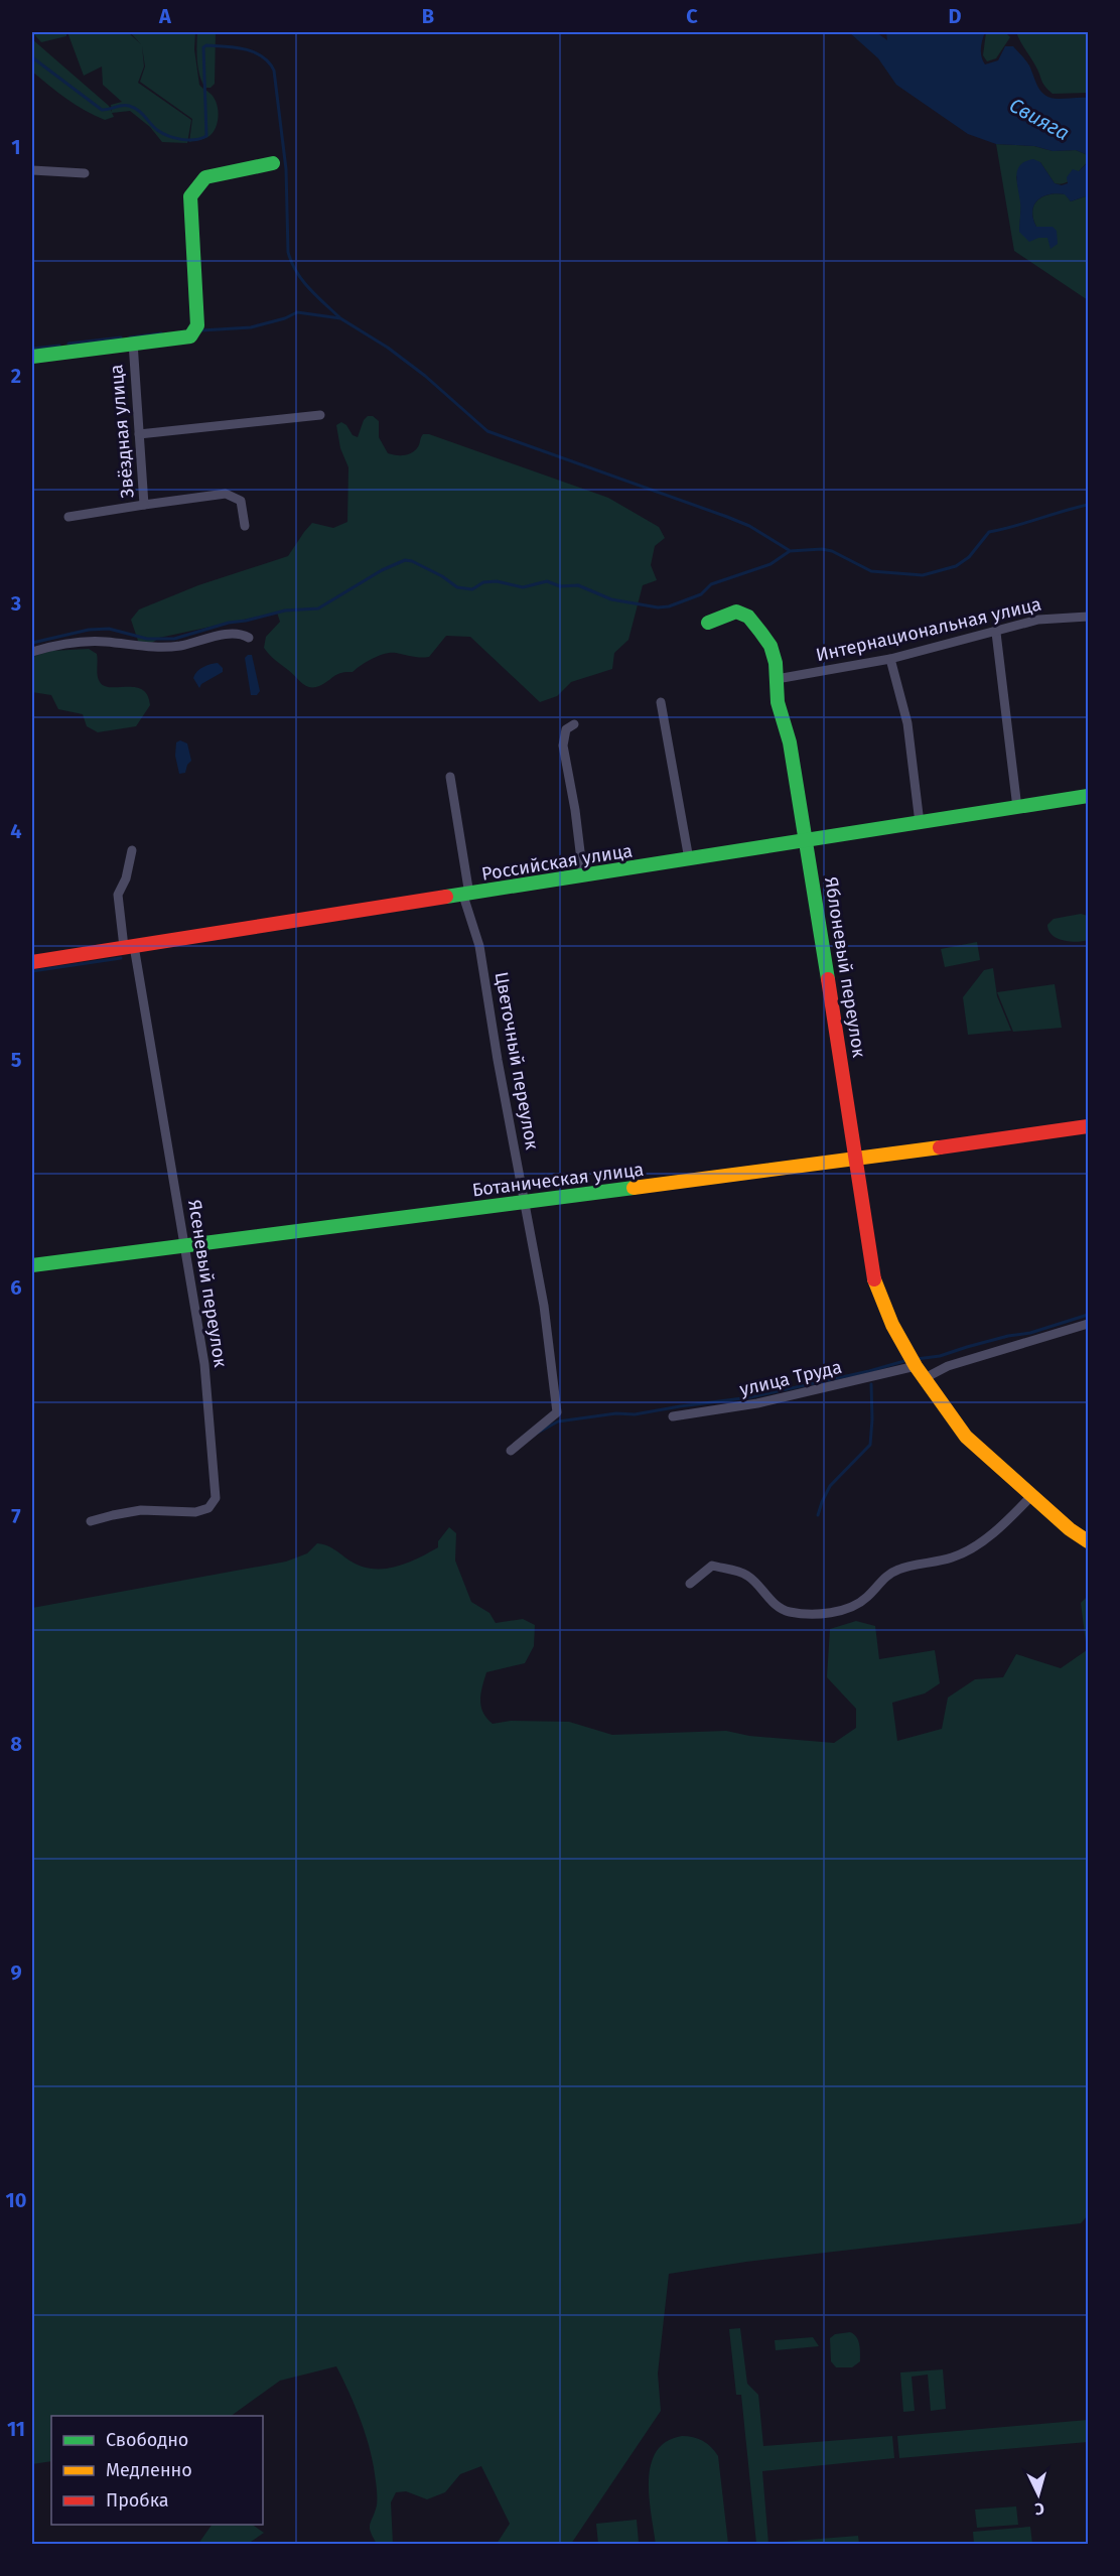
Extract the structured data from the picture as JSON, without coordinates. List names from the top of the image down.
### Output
{
  "streets": {
    "street": [
      "Звёздная улица",
      "Интернациональная улица",
      "Российская улица",
      "Яблоневый переулок",
      "Цветочный переулок",
      "Ботаническая улица",
      "Ясеневый переулок",
      "улица Труда"
    ]
  },
  "crossings": [
    ["Интернациональная улица", "Яблоневый переулок"],
    ["Российская улица", "Яблоневый переулок"],
    ["Российская улица", "Цветочный переулок"],
    ["Российская улица", "Ясеневый переулок"],
    ["Яблоневый переулок", "Ботаническая улица"],
    ["Яблоневый переулок", "улица Труда"],
    ["Цветочный переулок", "Ботаническая улица"],
    ["Ботаническая улица", "Ясеневый переулок"]
  ],
  "water": ["Свияга"],
  "legend": ["Свободно", "Медленно", "Пробка"],
  "north": "bottom",
  "grid": {
    "columns": [
      "A",
      "B",
      "C",
      "D"
    ],
    "rows": [
      "1",
      "2",
      "3",
      "4",
      "5",
      "6",
      "7",
      "8",
      "9",
      "10",
      "11"
    ]
  }
}
